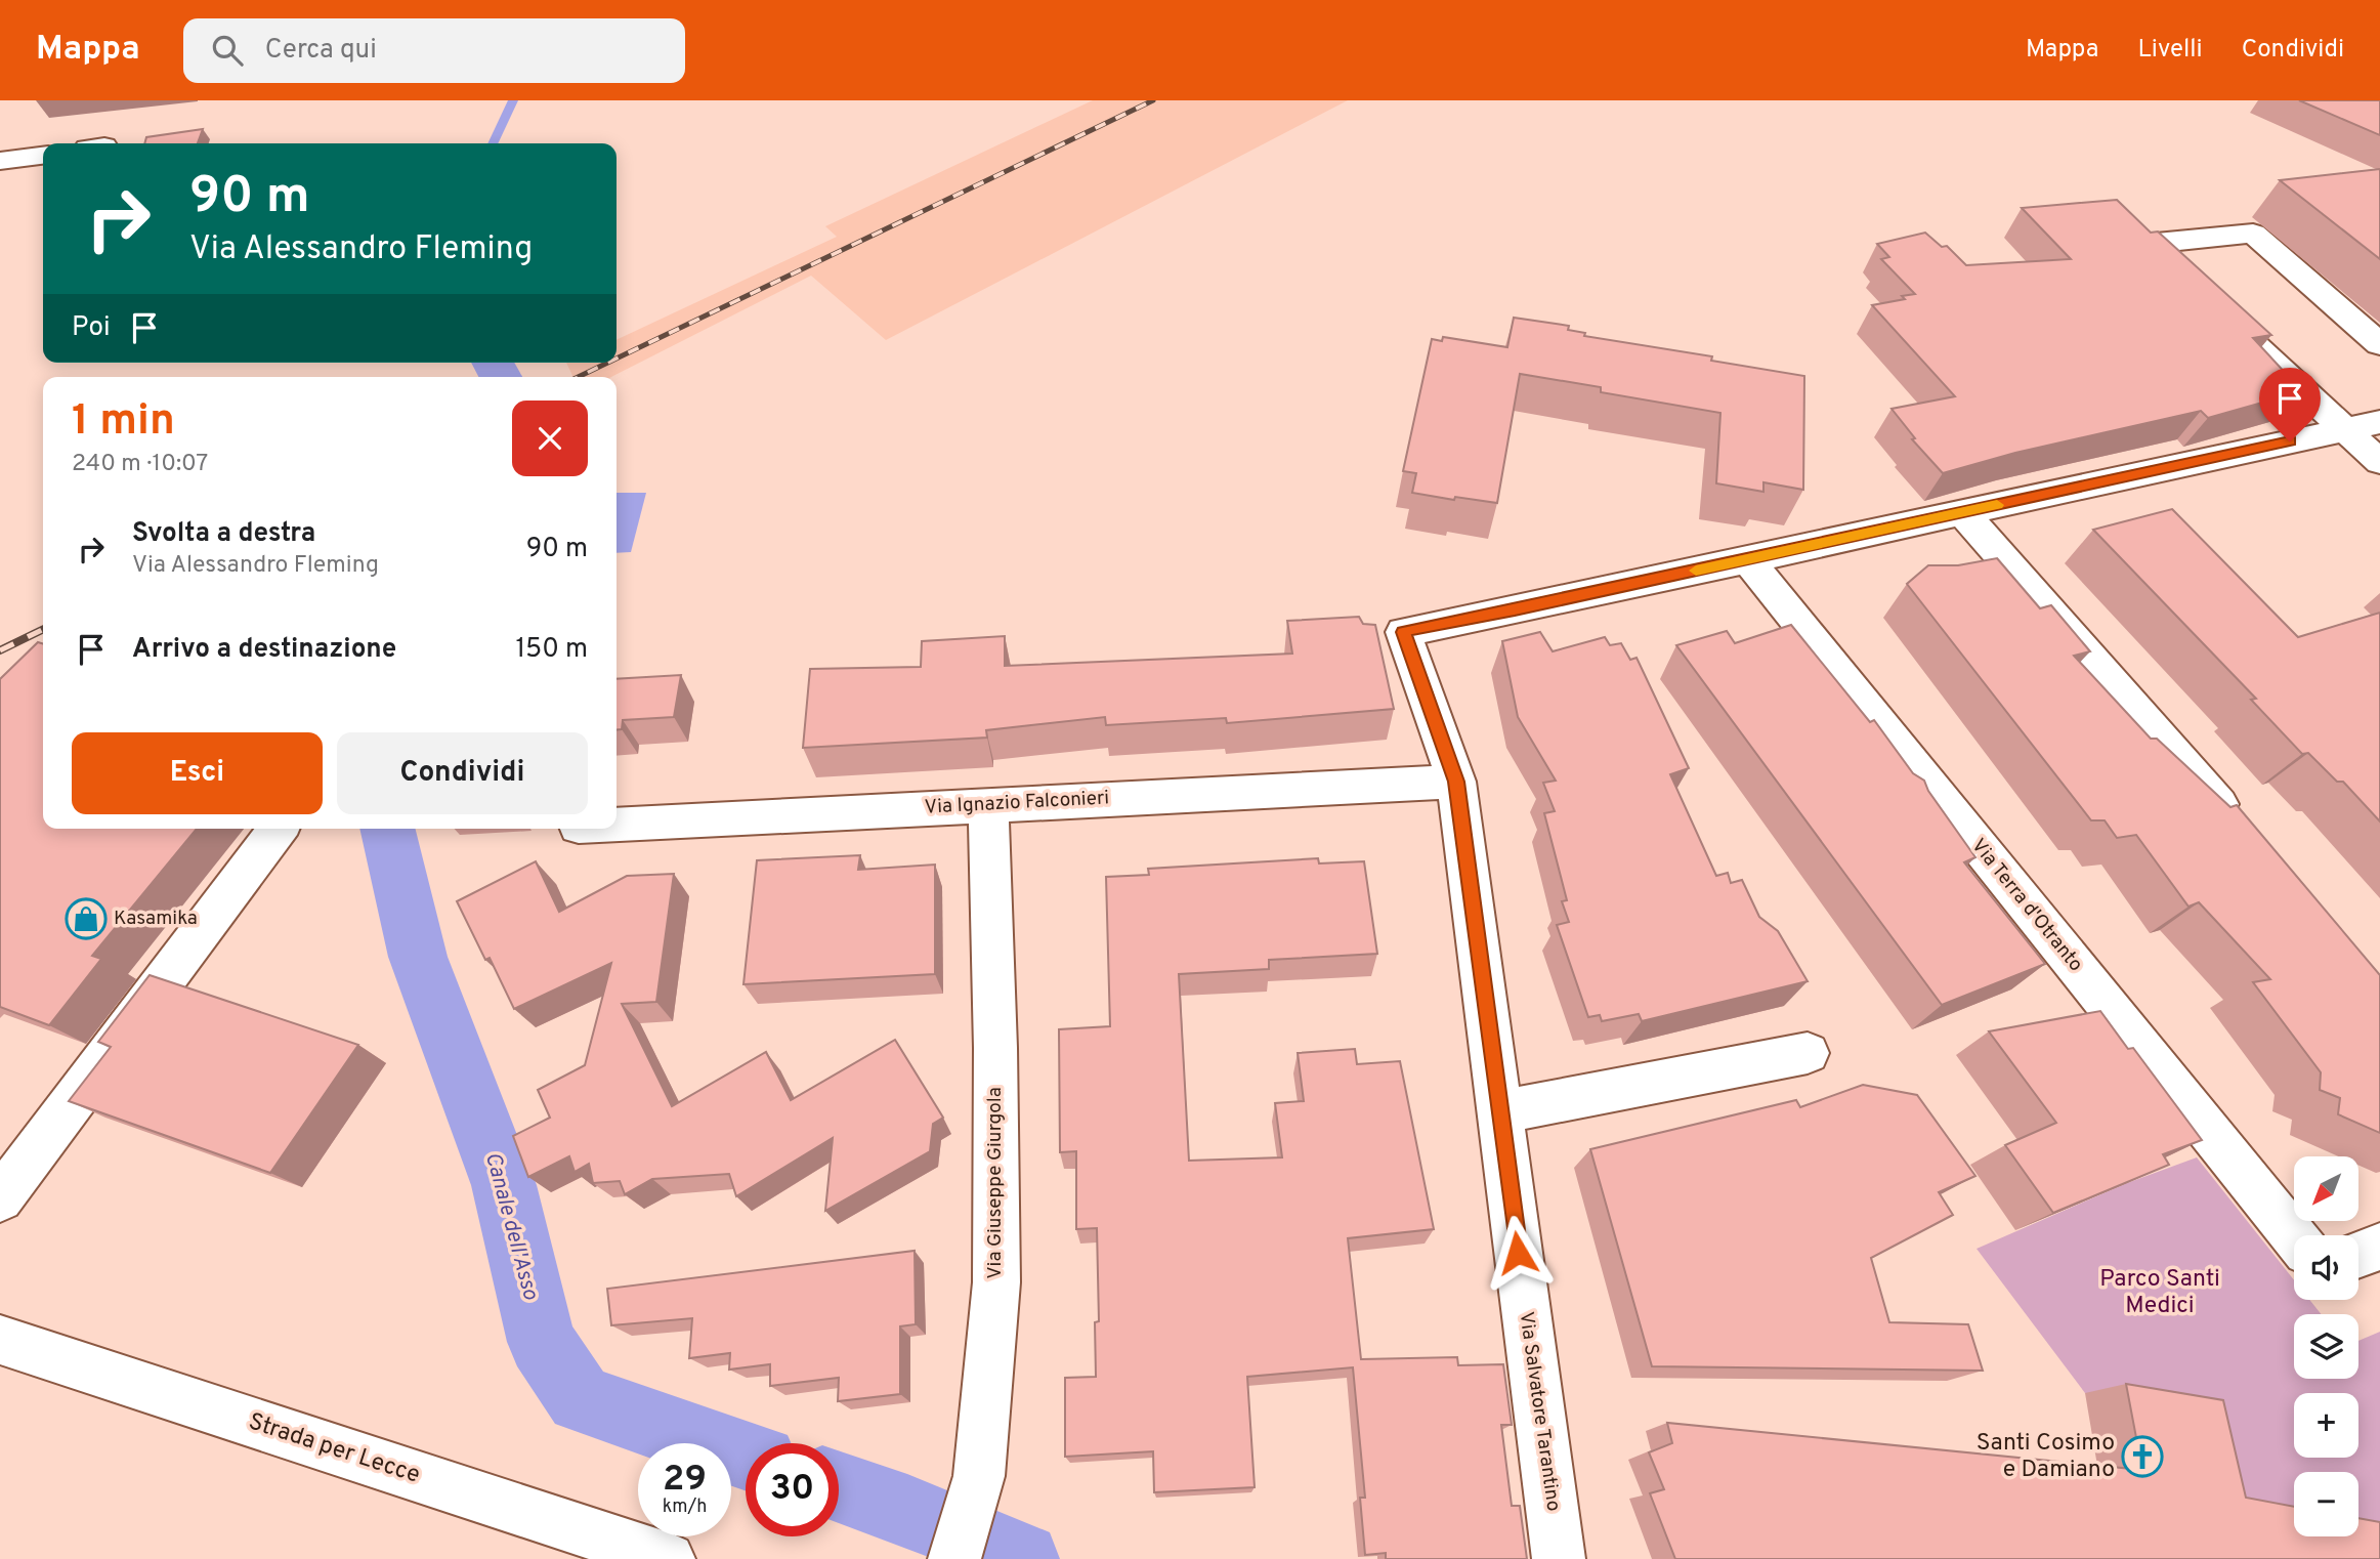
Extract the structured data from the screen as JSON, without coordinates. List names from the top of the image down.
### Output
{
  "streets": {
    "street": [
      "Via Ignazio Falconieri",
      "Via Terra d'Otranto",
      "Via Giuseppe Giurgola",
      "Via Salvatore Tarantino",
      "Strada per Lecce"
    ]
  },
  "crossings": [
    ["Via Ignazio Falconieri", "Via Giuseppe Giurgola"],
    ["Via Ignazio Falconieri", "Via Salvatore Tarantino"],
    ["Via Terra d'Otranto", "Via Salvatore Tarantino"]
  ],
  "water": ["Canale dell'Asso"],
  "parks": ["Parco Santi Medici"],
  "places": {
    "shop": ["Kasamika"],
    "church": ["Santi Cosimo e Damiano"]
  },
  "north": "bottom left",
  "page": {
    "header": "Mappa",
    "search": "Cerca qui",
    "nav": ["Mappa", "Livelli", "Condividi"],
    "turn": ["90 m", "Via Alessandro Fleming"],
    "then": "Poi",
    "heading": ["1 min", "240 m · 10:07"],
    "list": [
      {
        "name": "Svolta a destra",
        "note": "Via Alessandro Fleming",
        "value": "90 m"
      },
      {
        "name": "Arrivo a destinazione",
        "value": "150 m"
      }
    ],
    "buttons": ["Esci", "Condividi"],
    "map_buttons": ["+", "−"],
    "speed": "29 km/h",
    "limit": "30"
  }
}
